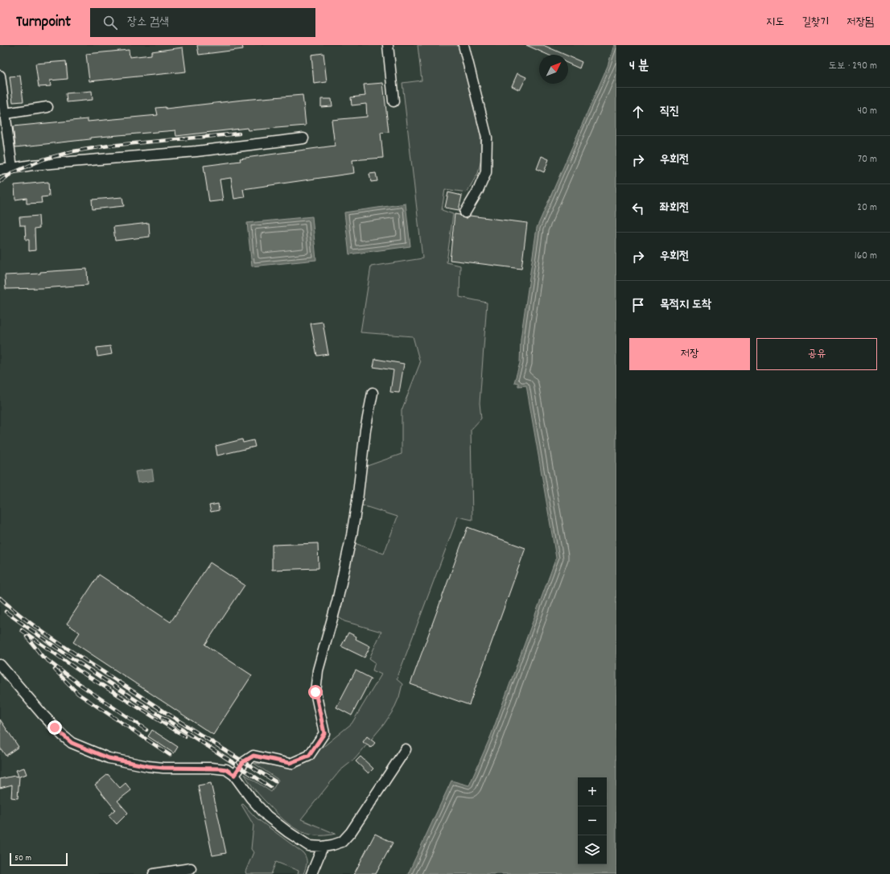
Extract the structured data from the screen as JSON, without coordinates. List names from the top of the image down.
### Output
{
  "scale_bar": "50 m",
  "north": "top right",
  "page": {
    "header": "Turnpoint",
    "search": "장소 검색",
    "nav": ["지도", "길찾기", "저장됨"],
    "heading": ["4 분", "도보 · 290 m"],
    "list": [
      ["직진", "40 m"],
      ["우회전", "70 m"],
      ["좌회전", "20 m"],
      ["우회전", "160 m"],
      "목적지 도착"
    ],
    "buttons": ["저장", "공유"],
    "map_buttons": ["+", "−"],
    "scale": "50 m"
  }
}
